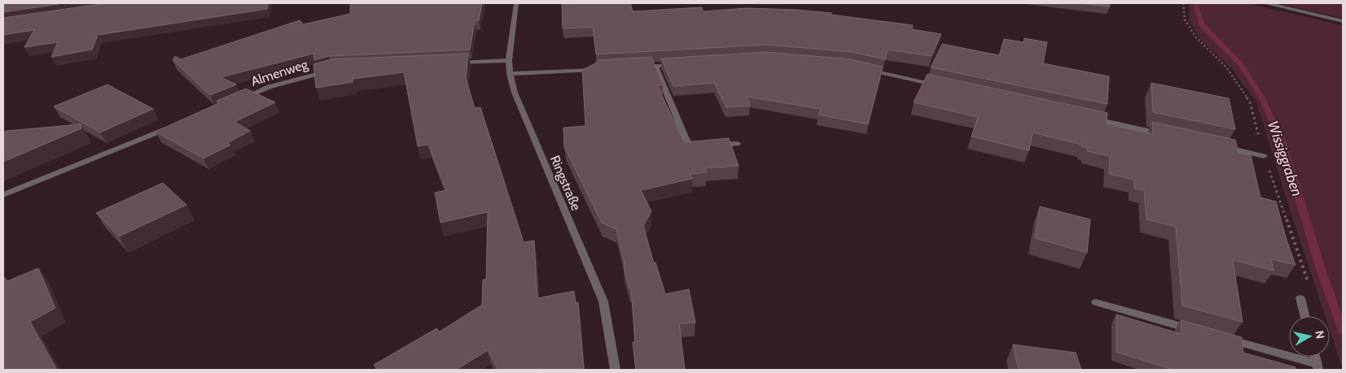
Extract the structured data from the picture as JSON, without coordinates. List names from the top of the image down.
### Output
{
  "streets": {
    "street": ["Almenweg", "Ringstraße"]
  },
  "water": ["Wissiggraben"],
  "north": "right"
}
